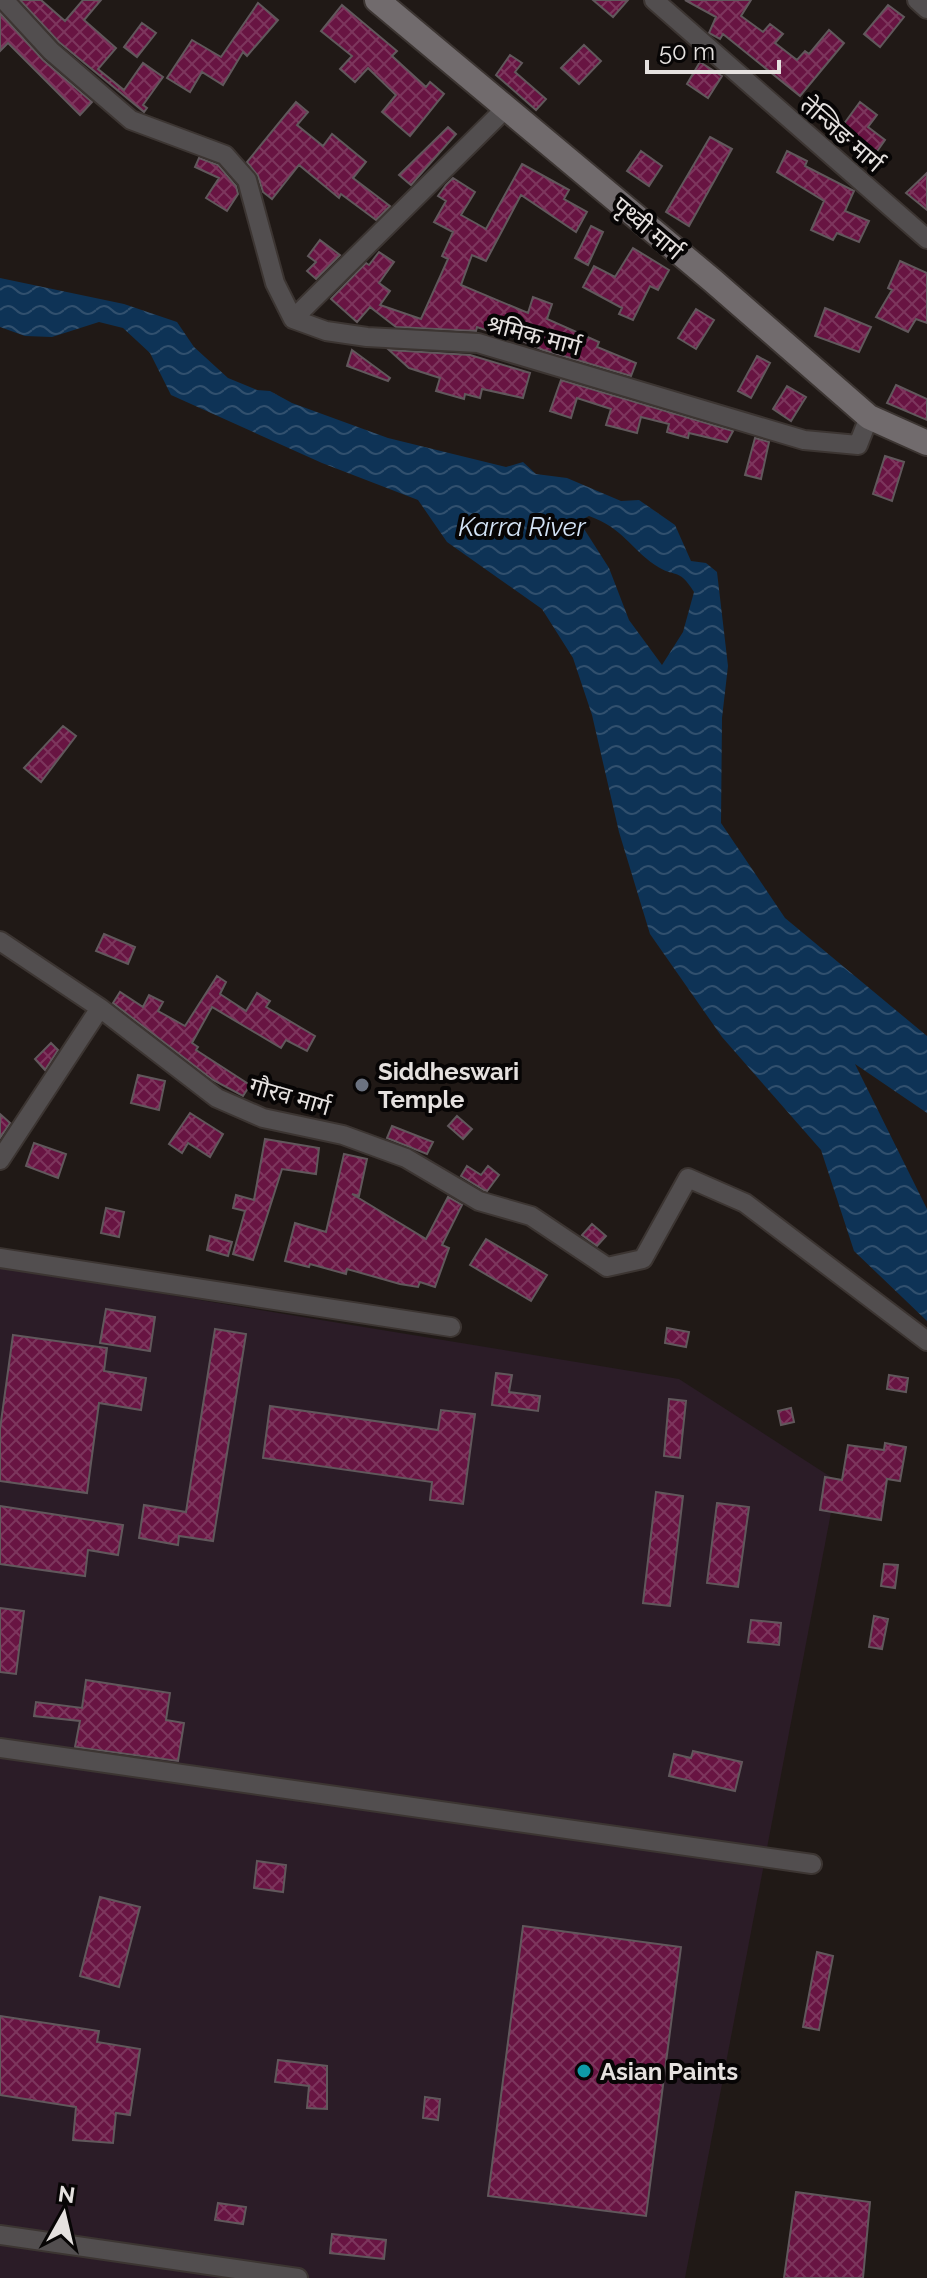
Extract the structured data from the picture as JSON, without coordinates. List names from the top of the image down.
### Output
{
  "streets": {
    "street": [
      "तेन्जिङ मार्ग",
      "पृथ्वी मार्ग",
      "श्रमिक मार्ग",
      "गौरव मार्ग"
    ]
  },
  "crossings": [
    ["पृथ्वी मार्ग", "श्रमिक मार्ग"]
  ],
  "water": ["Karra River"],
  "places": ["Siddheswari Temple", "Asian Paints"],
  "scale_bar": "50 m",
  "north": "top"
}
